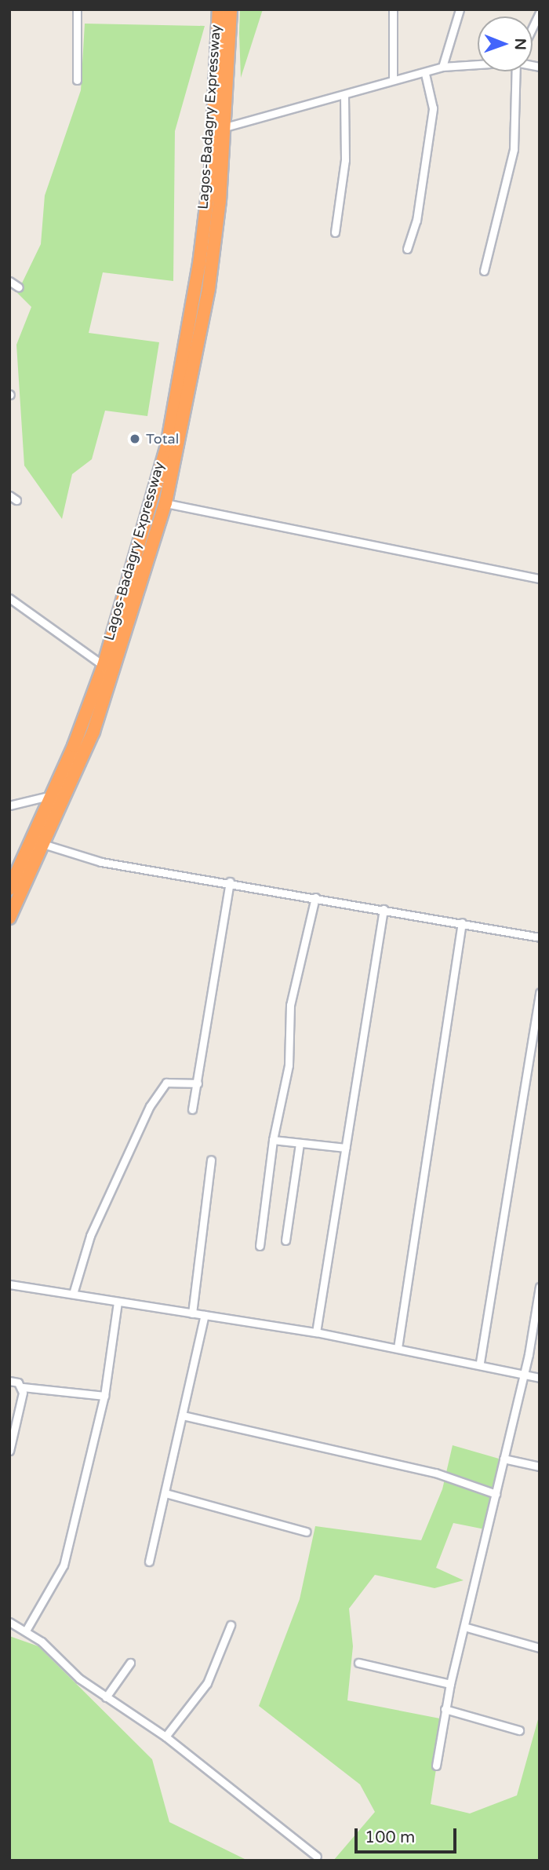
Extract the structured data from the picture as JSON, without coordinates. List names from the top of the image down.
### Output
{
  "streets": {
    "highway": ["Lagos-Badagry Expressway"]
  },
  "places": ["Total"],
  "scale_bar": "100 m",
  "north": "right"
}
